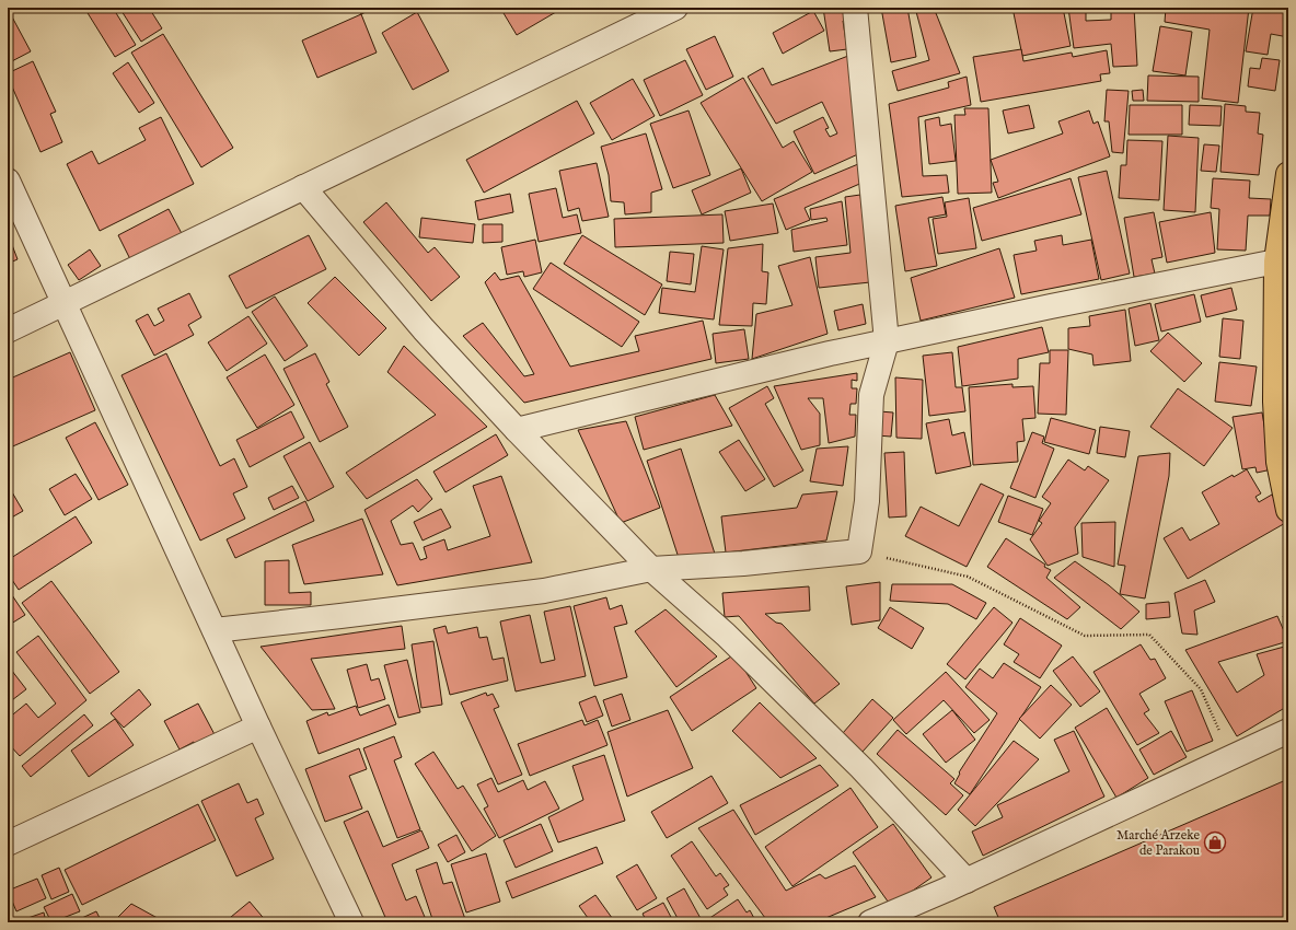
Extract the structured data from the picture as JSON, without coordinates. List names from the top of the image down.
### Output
{
  "places": {
    "shop": ["Marché Arzeke de Parakou"]
  }
}
